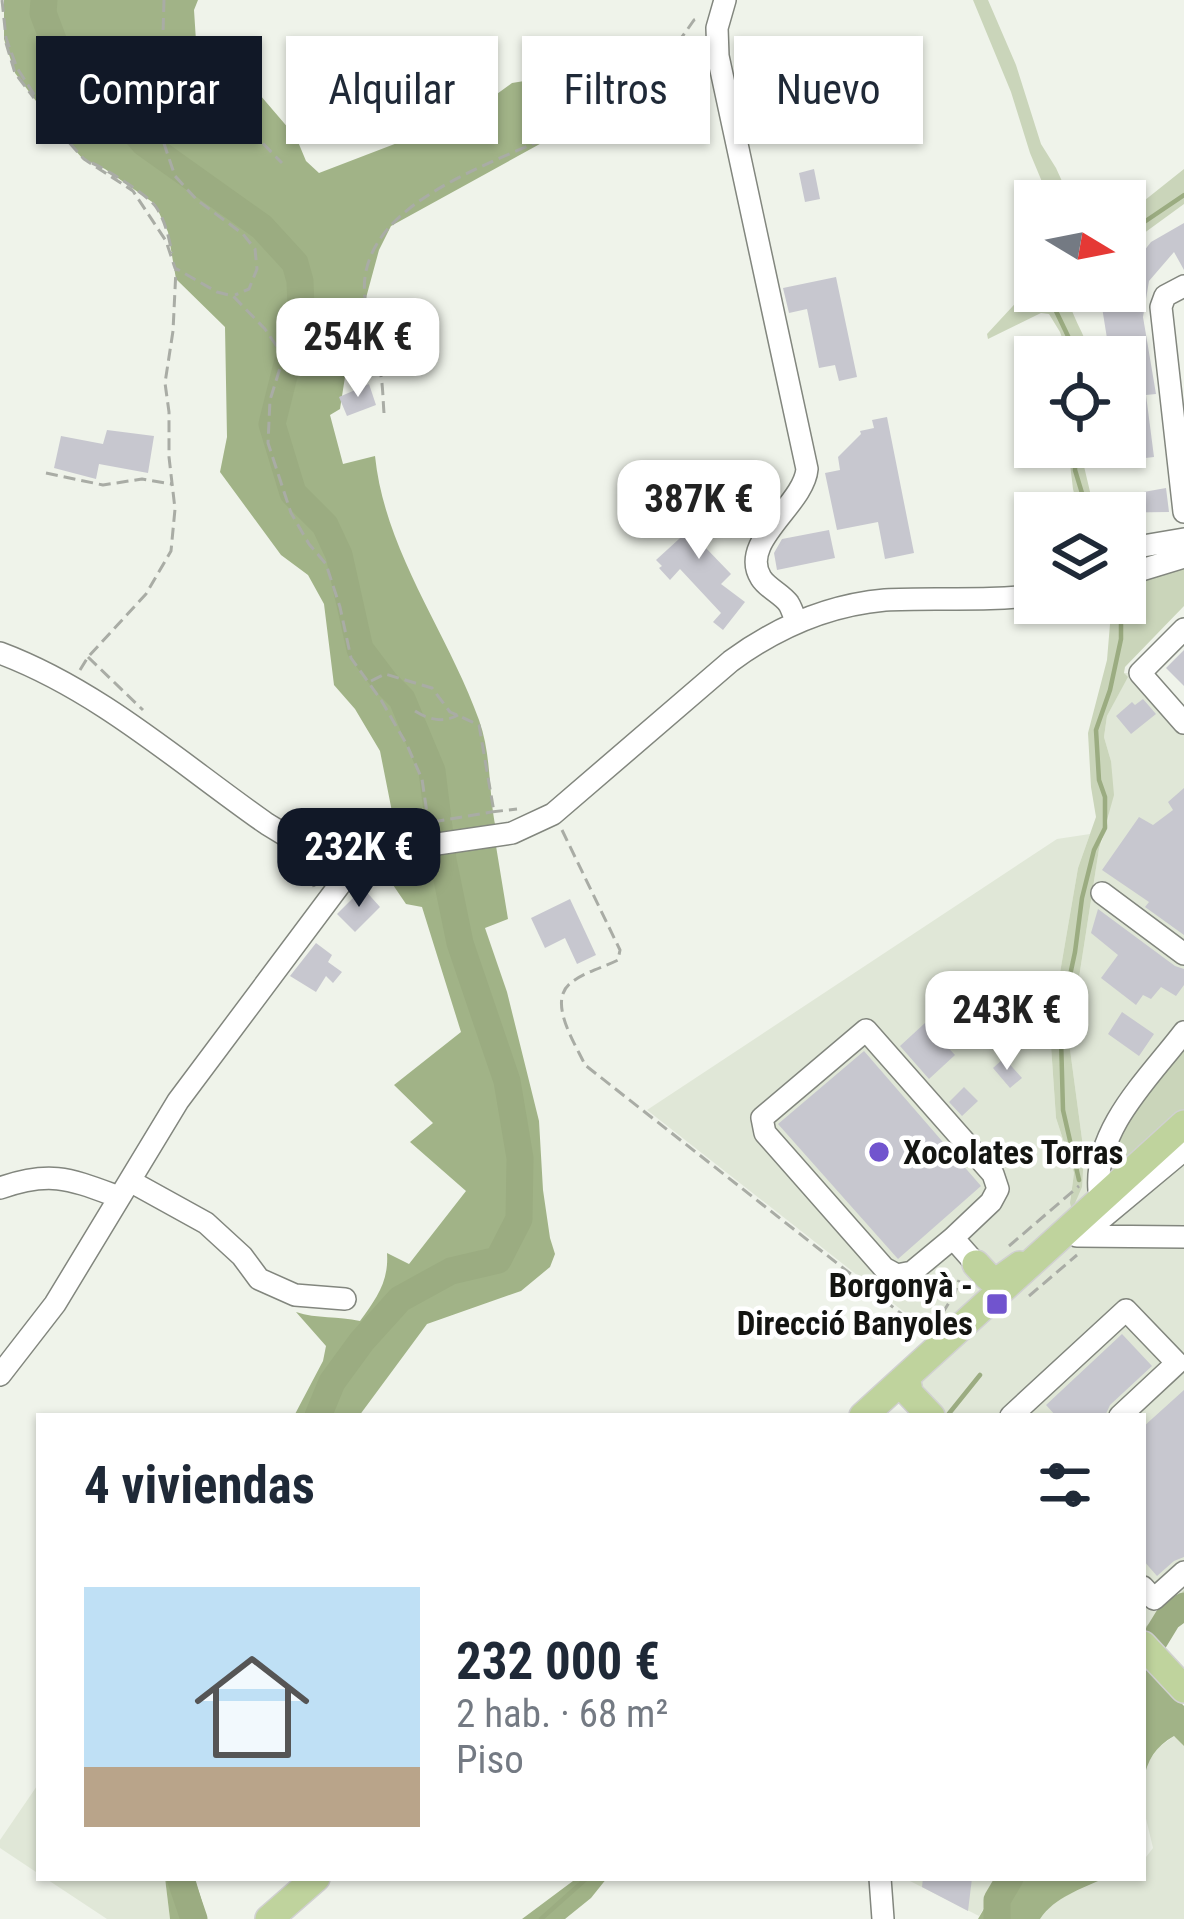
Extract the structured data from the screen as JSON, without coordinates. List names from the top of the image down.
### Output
{
  "places": {
    "other": ["Xocolates Torras"],
    "transit": ["Borgonyà - Direcció Banyoles"]
  },
  "north": "right",
  "page": {
    "chip": [
      "Comprar",
      "Alquilar",
      "Filtros",
      "Nuevo"
    ],
    "price": [
      "254K €",
      "387K €",
      "232K €",
      "243K €"
    ],
    "heading": "4 viviendas",
    "list": [
      {
        "name": "232 000 €",
        "note": "2 hab. · 68 m² · Piso"
      }
    ]
  }
}
